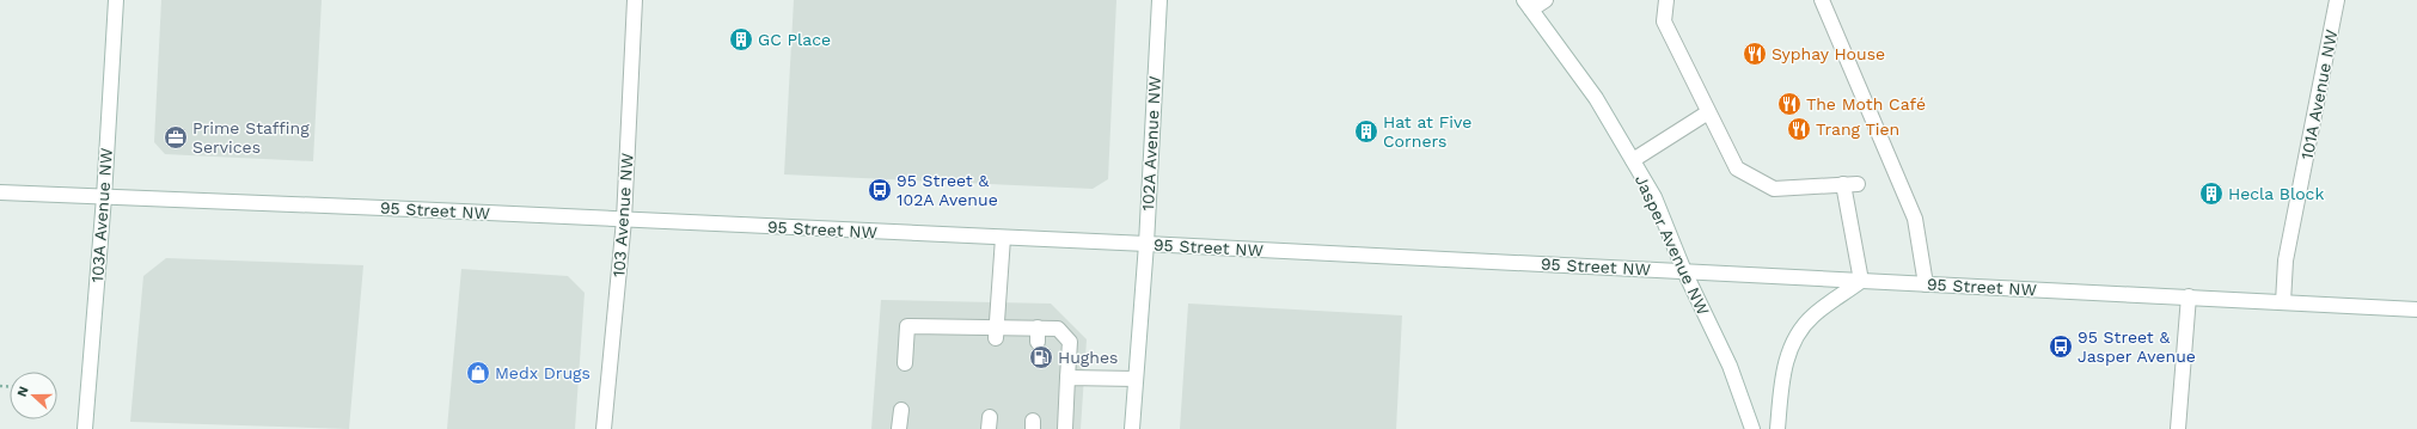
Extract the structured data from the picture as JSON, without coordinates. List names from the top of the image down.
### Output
{
  "streets": {
    "street": [
      "101A Avenue NW",
      "102A Avenue NW",
      "95 Street NW",
      "103A Avenue NW",
      "103 Avenue NW",
      "Jasper Avenue NW"
    ]
  },
  "crossings": [
    ["101A Avenue NW", "95 Street NW"],
    ["102A Avenue NW", "95 Street NW"],
    ["95 Street NW", "103A Avenue NW"],
    ["95 Street NW", "103 Avenue NW"],
    ["95 Street NW", "Jasper Avenue NW"]
  ],
  "places": {
    "building": ["GC Place", "Hat at Five Corners", "Hecla Block"],
    "restaurant": ["Syphay House", "The Moth Café", "Trang Tien"],
    "office": ["Prime Staffing Services"],
    "bus stop": ["95 Street & 102A Avenue", "95 Street & Jasper Avenue"],
    "fuel station": ["Hughes"],
    "shop": ["Medx Drugs"]
  },
  "north": "left"
}
